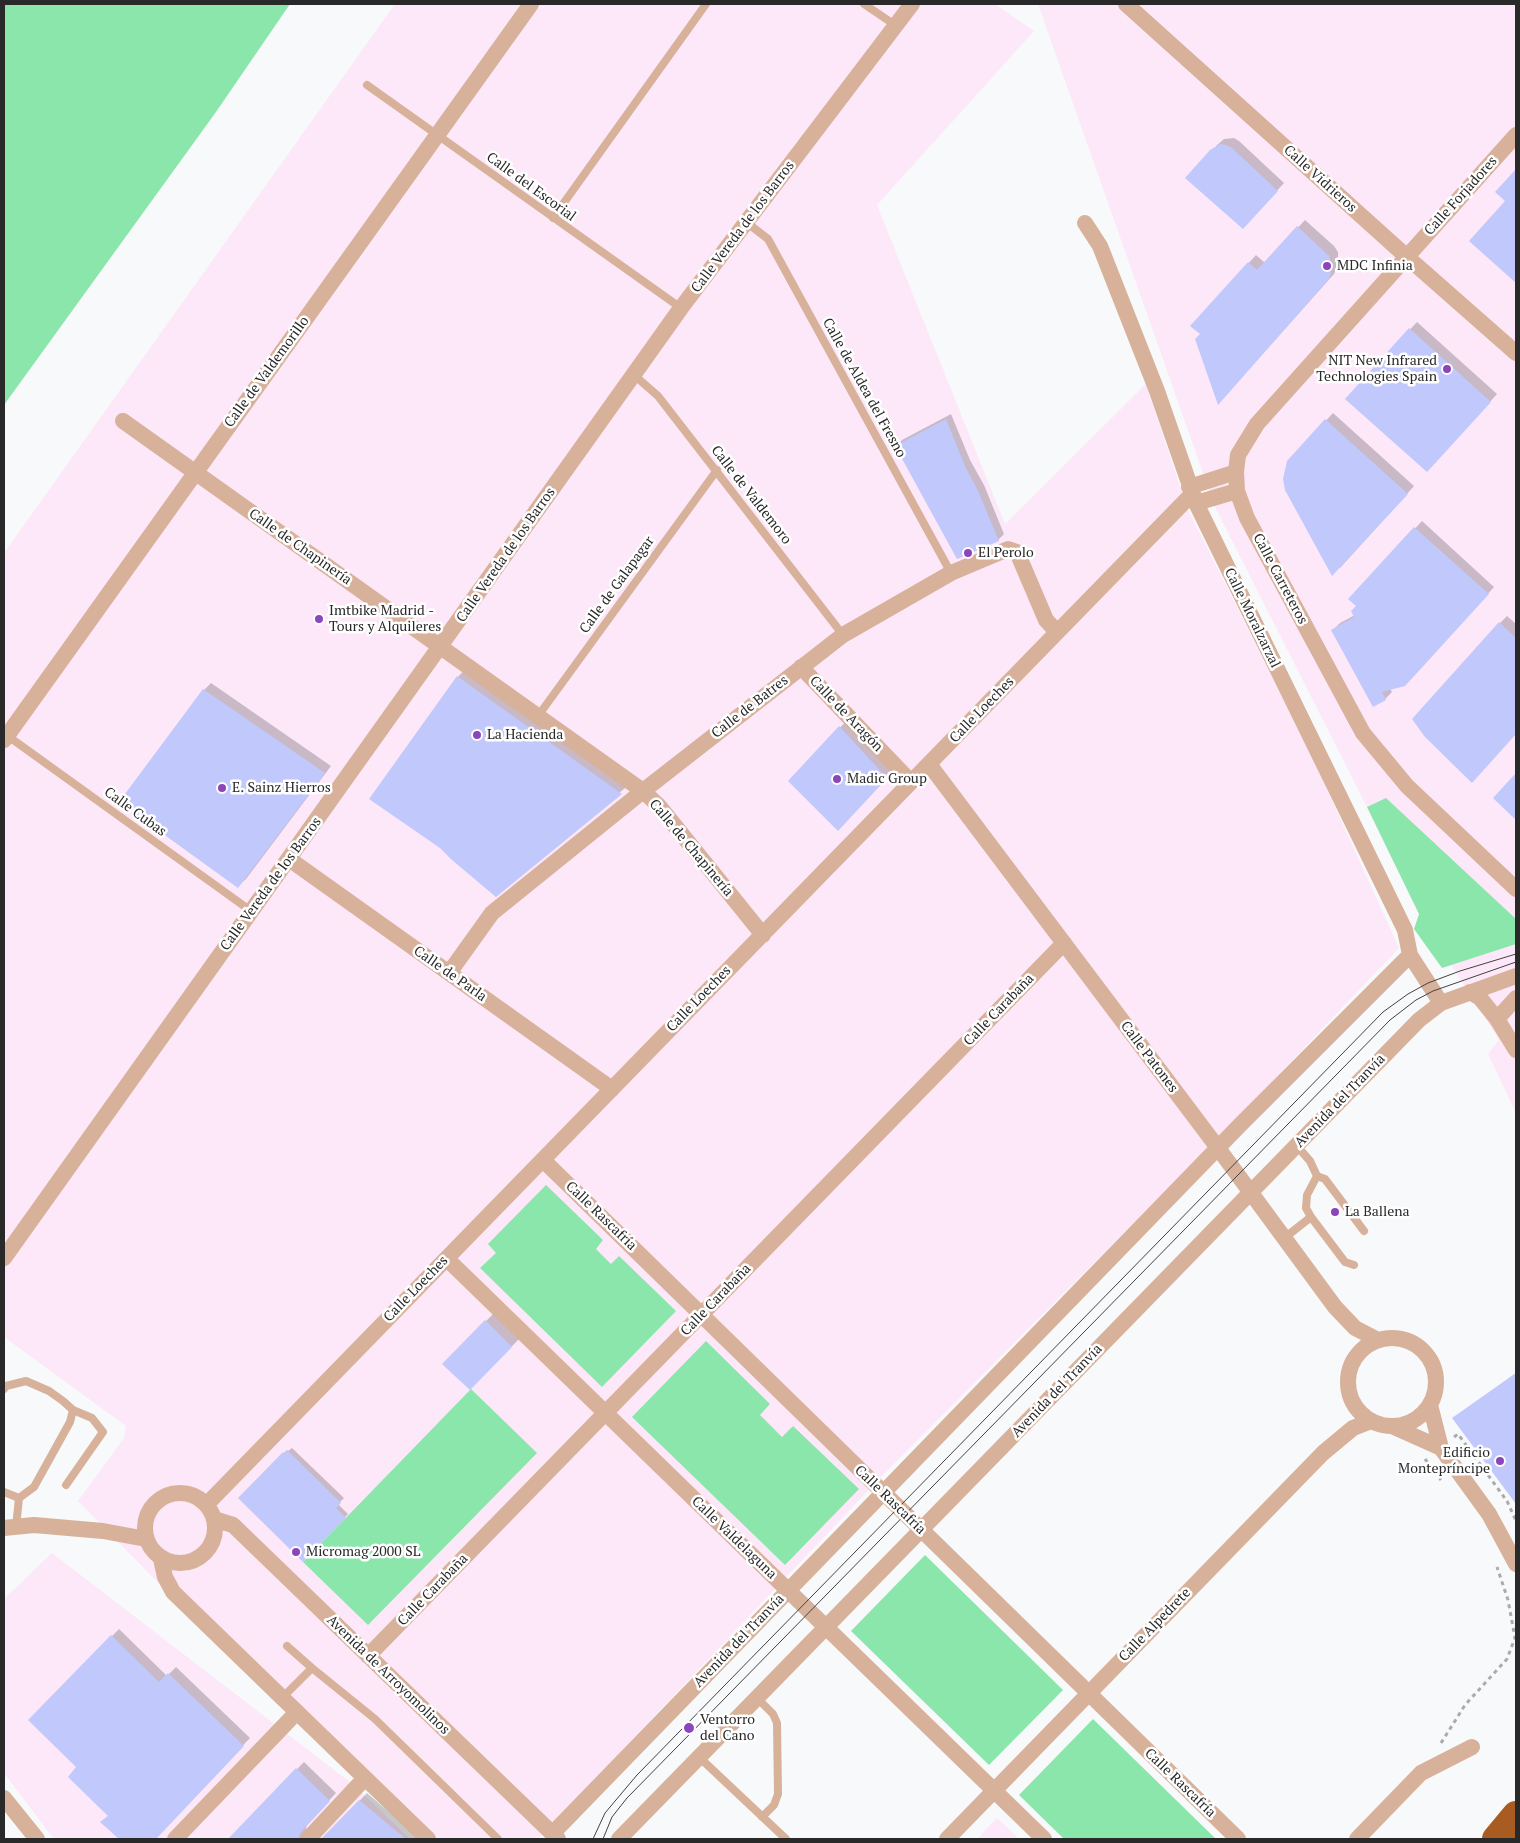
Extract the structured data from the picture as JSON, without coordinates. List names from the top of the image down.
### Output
{
  "streets": {
    "street": [
      "Calle Vidrieros",
      "Calle Forjadores",
      "Calle Vereda de los Barros",
      "Calle de Valdemorillo",
      "Calle de Chapinería",
      "Calle Carreteros",
      "Calle Moralzarzal",
      "Calle de Batres",
      "Calle Loeches",
      "Calle de Aragón",
      "Calle de Parla",
      "Calle Carabaña",
      "Calle Patones",
      "Avenida del Tranvía",
      "Calle Rascafría",
      "Calle Valdelaguna",
      "Calle Alpedrete",
      "Avenida de Arroyomolinos"
    ],
    "lane": [
      "Calle del Escorial",
      "Calle de Aldea del Fresno",
      "Calle de Valdemoro",
      "Calle de Galapagar",
      "Calle Cubas"
    ]
  },
  "crossings": [
    ["Calle Vidrieros", "Calle Forjadores"],
    ["Calle Vidrieros", "Calle Carreteros"],
    ["Calle del Escorial", "Calle Vereda de los Barros"],
    ["Calle del Escorial", "Calle de Valdemorillo"],
    ["Calle Forjadores", "Calle Carreteros"],
    ["Calle Vereda de los Barros", "Calle de Aldea del Fresno"],
    ["Calle Vereda de los Barros", "Calle de Valdemoro"],
    ["Calle Vereda de los Barros", "Calle de Chapinería"],
    ["Calle Vereda de los Barros", "Calle Cubas"],
    ["Calle Vereda de los Barros", "Calle de Parla"],
    ["Calle de Valdemorillo", "Calle de Chapinería"],
    ["Calle de Valdemorillo", "Calle Cubas"],
    ["Calle de Aldea del Fresno", "Calle de Batres"],
    ["Calle de Valdemoro", "Calle de Galapagar"],
    ["Calle de Valdemoro", "Calle de Batres"],
    ["Calle de Chapinería", "Calle de Galapagar"],
    ["Calle de Chapinería", "Calle de Batres"],
    ["Calle de Chapinería", "Calle Loeches"],
    ["Calle Carreteros", "Calle Loeches"],
    ["Calle Moralzarzal", "Calle Loeches"],
    ["Calle Moralzarzal", "Avenida del Tranvía"],
    ["Calle de Batres", "Calle Loeches"],
    ["Calle de Batres", "Calle de Aragón"],
    ["Calle de Batres", "Calle de Parla"],
    ["Calle Loeches", "Calle de Aragón"],
    ["Calle Loeches", "Calle de Parla"],
    ["Calle Loeches", "Calle Patones"],
    ["Calle Loeches", "Calle Rascafría"],
    ["Calle Loeches", "Calle Valdelaguna"],
    ["Calle Loeches", "Avenida de Arroyomolinos"],
    ["Calle Carabaña", "Calle Patones"],
    ["Calle Carabaña", "Calle Rascafría"],
    ["Calle Carabaña", "Calle Valdelaguna"],
    ["Calle Carabaña", "Avenida de Arroyomolinos"],
    ["Calle Patones", "Avenida del Tranvía"],
    ["Calle Patones", "Calle Alpedrete"],
    ["Avenida del Tranvía", "Calle Rascafría"],
    ["Avenida del Tranvía", "Calle Valdelaguna"],
    ["Avenida del Tranvía", "Avenida de Arroyomolinos"],
    ["Calle Rascafría", "Calle Alpedrete"],
    ["Calle Valdelaguna", "Calle Alpedrete"]
  ],
  "places": [
    "MDC Infinia",
    "NIT New Infrared Technologies Spain",
    "El Perolo",
    "Imtbike Madrid - Tours y Alquileres",
    "La Hacienda",
    "Madic Group",
    "E. Sainz Hierros",
    "La Ballena",
    "Edificio Montepríncipe",
    "Micromag 2000 SL",
    "Ventorro del Cano"
  ]
}
